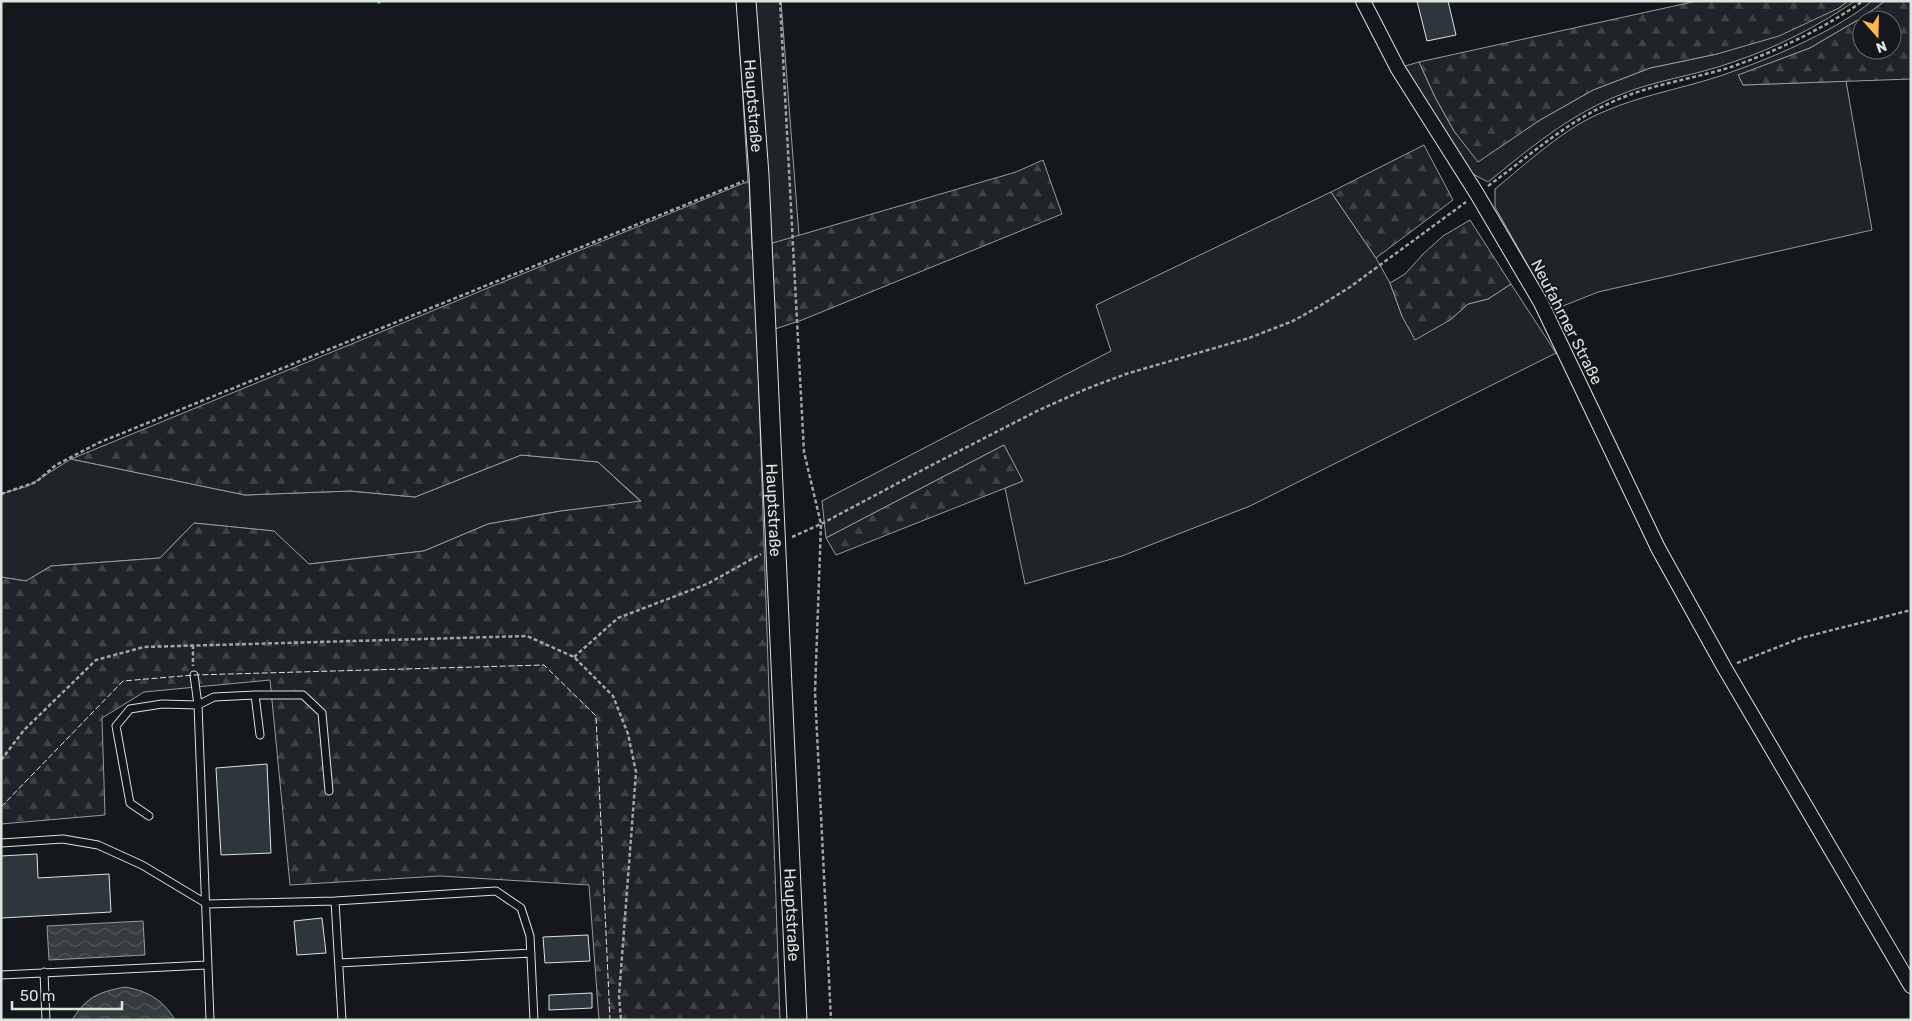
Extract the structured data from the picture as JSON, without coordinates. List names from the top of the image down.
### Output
{
  "streets": {
    "main road": ["Hauptstraße"],
    "street": ["Neufahrner Straße"]
  },
  "scale_bar": "50 m",
  "north": "bottom"
}
